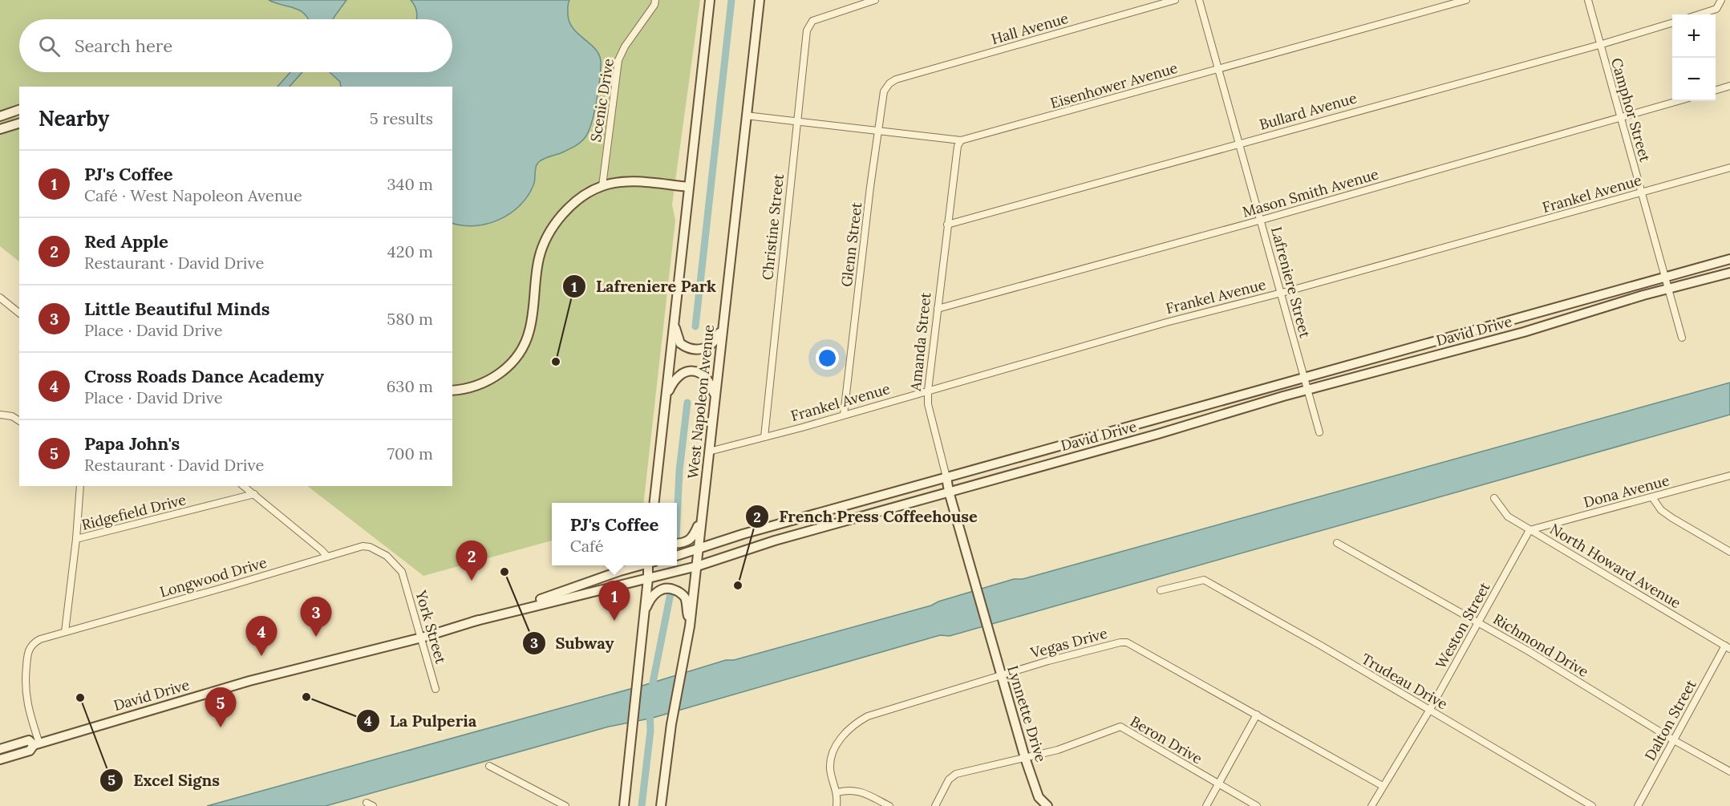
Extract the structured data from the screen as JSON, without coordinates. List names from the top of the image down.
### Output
{
  "streets": {
    "main road": [
      "David Drive",
      "Amanda Street",
      "West Napoleon Avenue",
      "Lynnette Drive"
    ],
    "street": [
      "Hall Avenue",
      "Eisenhower Avenue",
      "Scenic Drive",
      "Camphor Street",
      "Bullard Avenue",
      "Mason Smith Avenue",
      "Frankel Avenue",
      "Christine Street",
      "Glenn Street",
      "Lafreniere Street",
      "Dona Avenue",
      "Ridgefield Drive",
      "North Howard Avenue",
      "Longwood Drive",
      "Weston Street",
      "York Street",
      "Vegas Drive",
      "Richmond Drive",
      "Trudeau Drive",
      "Dalton Street",
      "Beron Drive"
    ]
  },
  "crossings": [
    ["Hall Avenue", "Glenn Street"],
    ["Eisenhower Avenue", "Christine Street"],
    ["Eisenhower Avenue", "Glenn Street"],
    ["Eisenhower Avenue", "Lafreniere Street"],
    ["Eisenhower Avenue", "Amanda Street"],
    ["Eisenhower Avenue", "West Napoleon Avenue"],
    ["Camphor Street", "Bullard Avenue"],
    ["Camphor Street", "Mason Smith Avenue"],
    ["Camphor Street", "Frankel Avenue"],
    ["Camphor Street", "David Drive"],
    ["Bullard Avenue", "Lafreniere Street"],
    ["Bullard Avenue", "Amanda Street"],
    ["Mason Smith Avenue", "Lafreniere Street"],
    ["Mason Smith Avenue", "Amanda Street"],
    ["Frankel Avenue", "Christine Street"],
    ["Frankel Avenue", "Glenn Street"],
    ["Frankel Avenue", "Lafreniere Street"],
    ["Frankel Avenue", "Amanda Street"],
    ["Frankel Avenue", "West Napoleon Avenue"],
    ["Lafreniere Street", "David Drive"],
    ["David Drive", "Amanda Street"],
    ["David Drive", "West Napoleon Avenue"],
    ["David Drive", "Longwood Drive"],
    ["David Drive", "York Street"],
    ["Amanda Street", "Lynnette Drive"],
    ["Dona Avenue", "North Howard Avenue"],
    ["Dona Avenue", "Weston Street"],
    ["North Howard Avenue", "Weston Street"],
    ["North Howard Avenue", "Dalton Street"],
    ["Longwood Drive", "York Street"],
    ["Weston Street", "Vegas Drive"],
    ["Weston Street", "Richmond Drive"],
    ["Weston Street", "Trudeau Drive"],
    ["Vegas Drive", "Lynnette Drive"],
    ["Richmond Drive", "Dalton Street"],
    ["Lynnette Drive", "Beron Drive"]
  ],
  "places": [
    "Lafreniere Park",
    "Subway",
    "French Press Coffeehouse",
    "La Pulperia",
    "Excel Signs"
  ],
  "page": {
    "map_buttons": ["+", "−"],
    "search": "Search here",
    "heading": ["Nearby", "5 results"],
    "list": [
      {
        "mark": "1",
        "name": "PJ's Coffee",
        "note": "Café · West Napoleon Avenue",
        "value": "340 m"
      },
      {
        "mark": "2",
        "name": "Red Apple",
        "note": "Restaurant · David Drive",
        "value": "420 m"
      },
      {
        "mark": "3",
        "name": "Little Beautiful Minds",
        "note": "Place · David Drive",
        "value": "580 m"
      },
      {
        "mark": "4",
        "name": "Cross Roads Dance Academy",
        "note": "Place · David Drive",
        "value": "630 m"
      },
      {
        "mark": "5",
        "name": "Papa John's",
        "note": "Restaurant · David Drive",
        "value": "700 m"
      }
    ],
    "popup": ["PJ's Coffee", "Café"],
    "pins": [
      "2",
      "1",
      "3",
      "4",
      "5"
    ]
  }
}
